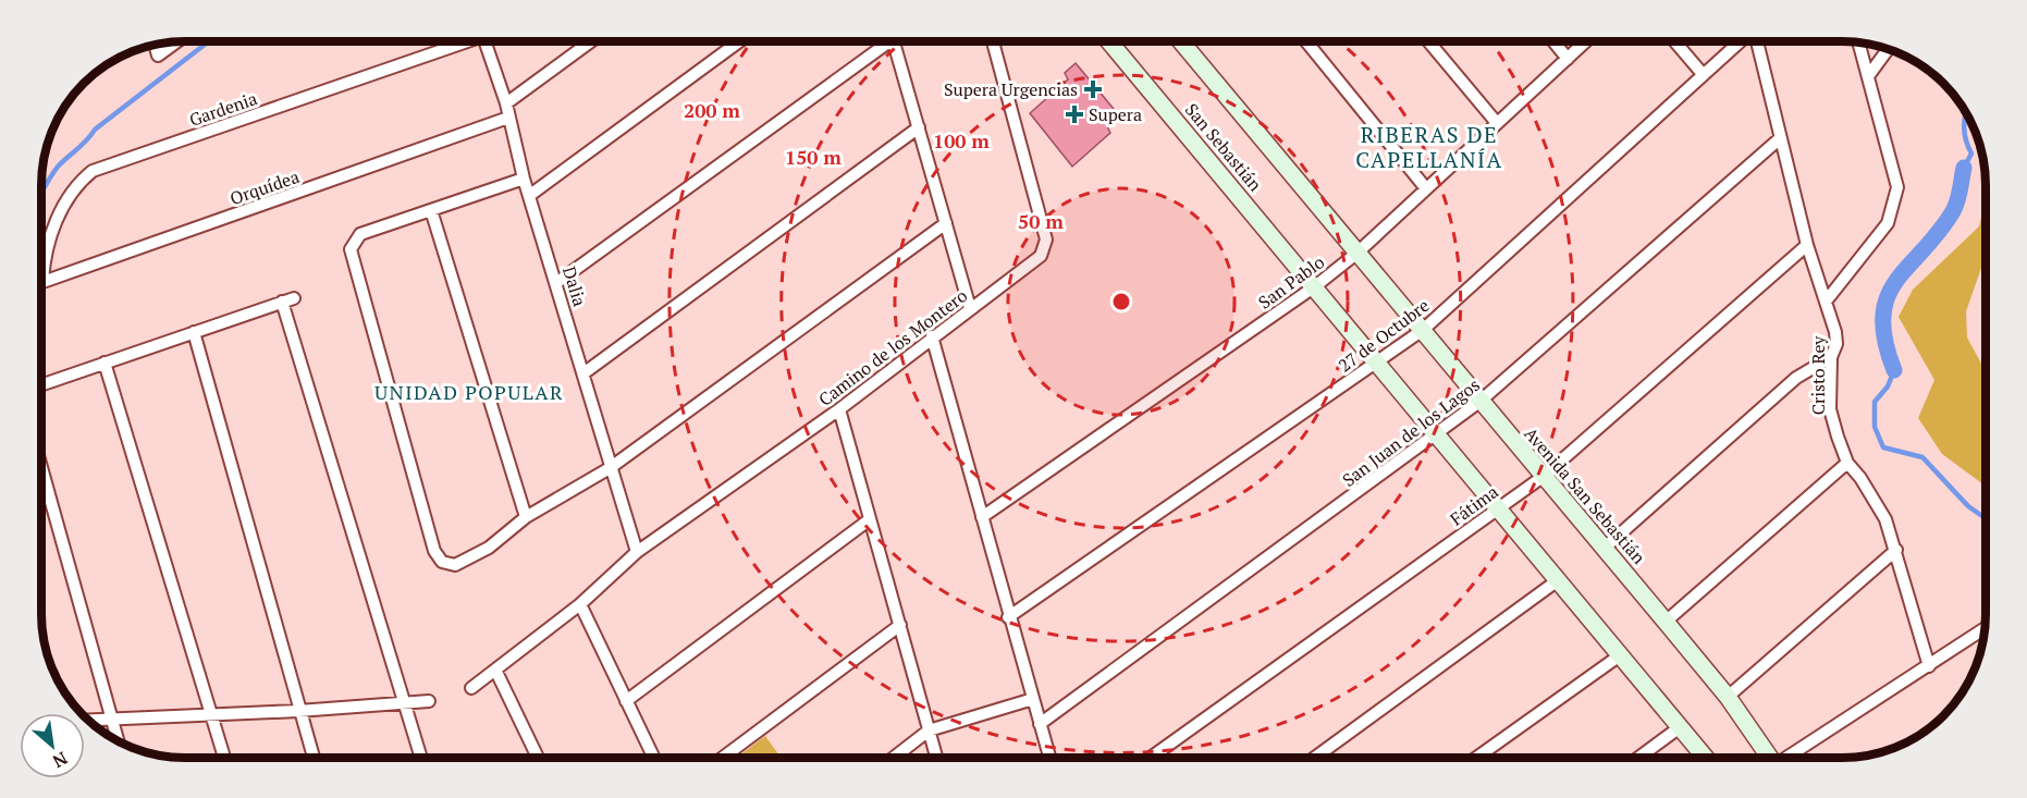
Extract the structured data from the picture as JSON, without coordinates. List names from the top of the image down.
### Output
{
  "streets": {
    "main road": ["San Sebastián", "Avenida San Sebastián"],
    "street": [
      "Gardenia",
      "Orquídea",
      "San Pablo",
      "Dalia",
      "27 de Octubre",
      "Camino de los Montero",
      "Cristo Rey",
      "San Juan de los Lagos",
      "Fátima"
    ]
  },
  "crossings": [
    ["Gardenia", "Orquídea"],
    ["San Sebastián", "San Pablo"],
    ["San Sebastián", "Avenida San Sebastián"],
    ["Orquídea", "Dalia"],
    ["San Pablo", "Avenida San Sebastián"],
    ["Dalia", "Camino de los Montero"],
    ["27 de Octubre", "Avenida San Sebastián"],
    ["Cristo Rey", "San Juan de los Lagos"],
    ["Cristo Rey", "Fátima"],
    ["San Juan de los Lagos", "Avenida San Sebastián"],
    ["Avenida San Sebastián", "Fátima"]
  ],
  "districts": ["RIBERAS DE CAPELLANÍA", "UNIDAD POPULAR"],
  "places": {
    "health": ["Supera Urgencias", "Supera"]
  },
  "north": "bottom right",
  "rings": [
    "200 m",
    "100 m",
    "150 m",
    "50 m"
  ]
}
